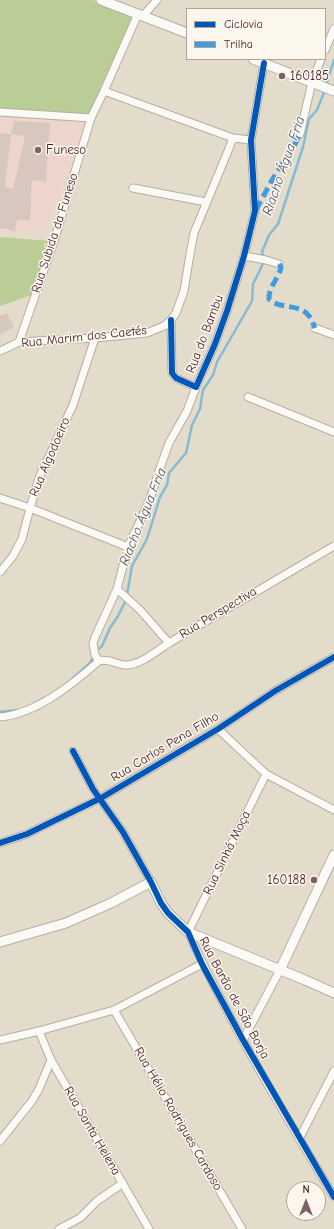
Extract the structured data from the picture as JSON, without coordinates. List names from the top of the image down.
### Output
{
  "streets": {
    "street": [
      "Rua Subida da Funeso",
      "Rua do Bambu",
      "Rua Marim dos Caetés",
      "Rua Algodoeiro",
      "Rua Perspectiva",
      "Rua Carlos Pena Filho",
      "Rua Sinhá Moça",
      "Rua Barão de São Borja",
      "Rua Hélio Rodrigues Cardoso",
      "Rua Santa Helena"
    ]
  },
  "crossings": [
    ["Rua Subida da Funeso", "Rua Marim dos Caetés"],
    ["Rua do Bambu", "Rua Marim dos Caetés"],
    ["Rua Marim dos Caetés", "Rua Algodoeiro"],
    ["Rua Carlos Pena Filho", "Rua Barão de São Borja"],
    ["Rua Sinhá Moça", "Rua Barão de São Borja"]
  ],
  "water": ["Riacho Água Fria"],
  "places": ["160185", "Funeso", "160188"],
  "legend": ["Ciclovia", "Trilha"],
  "north": "top"
}
